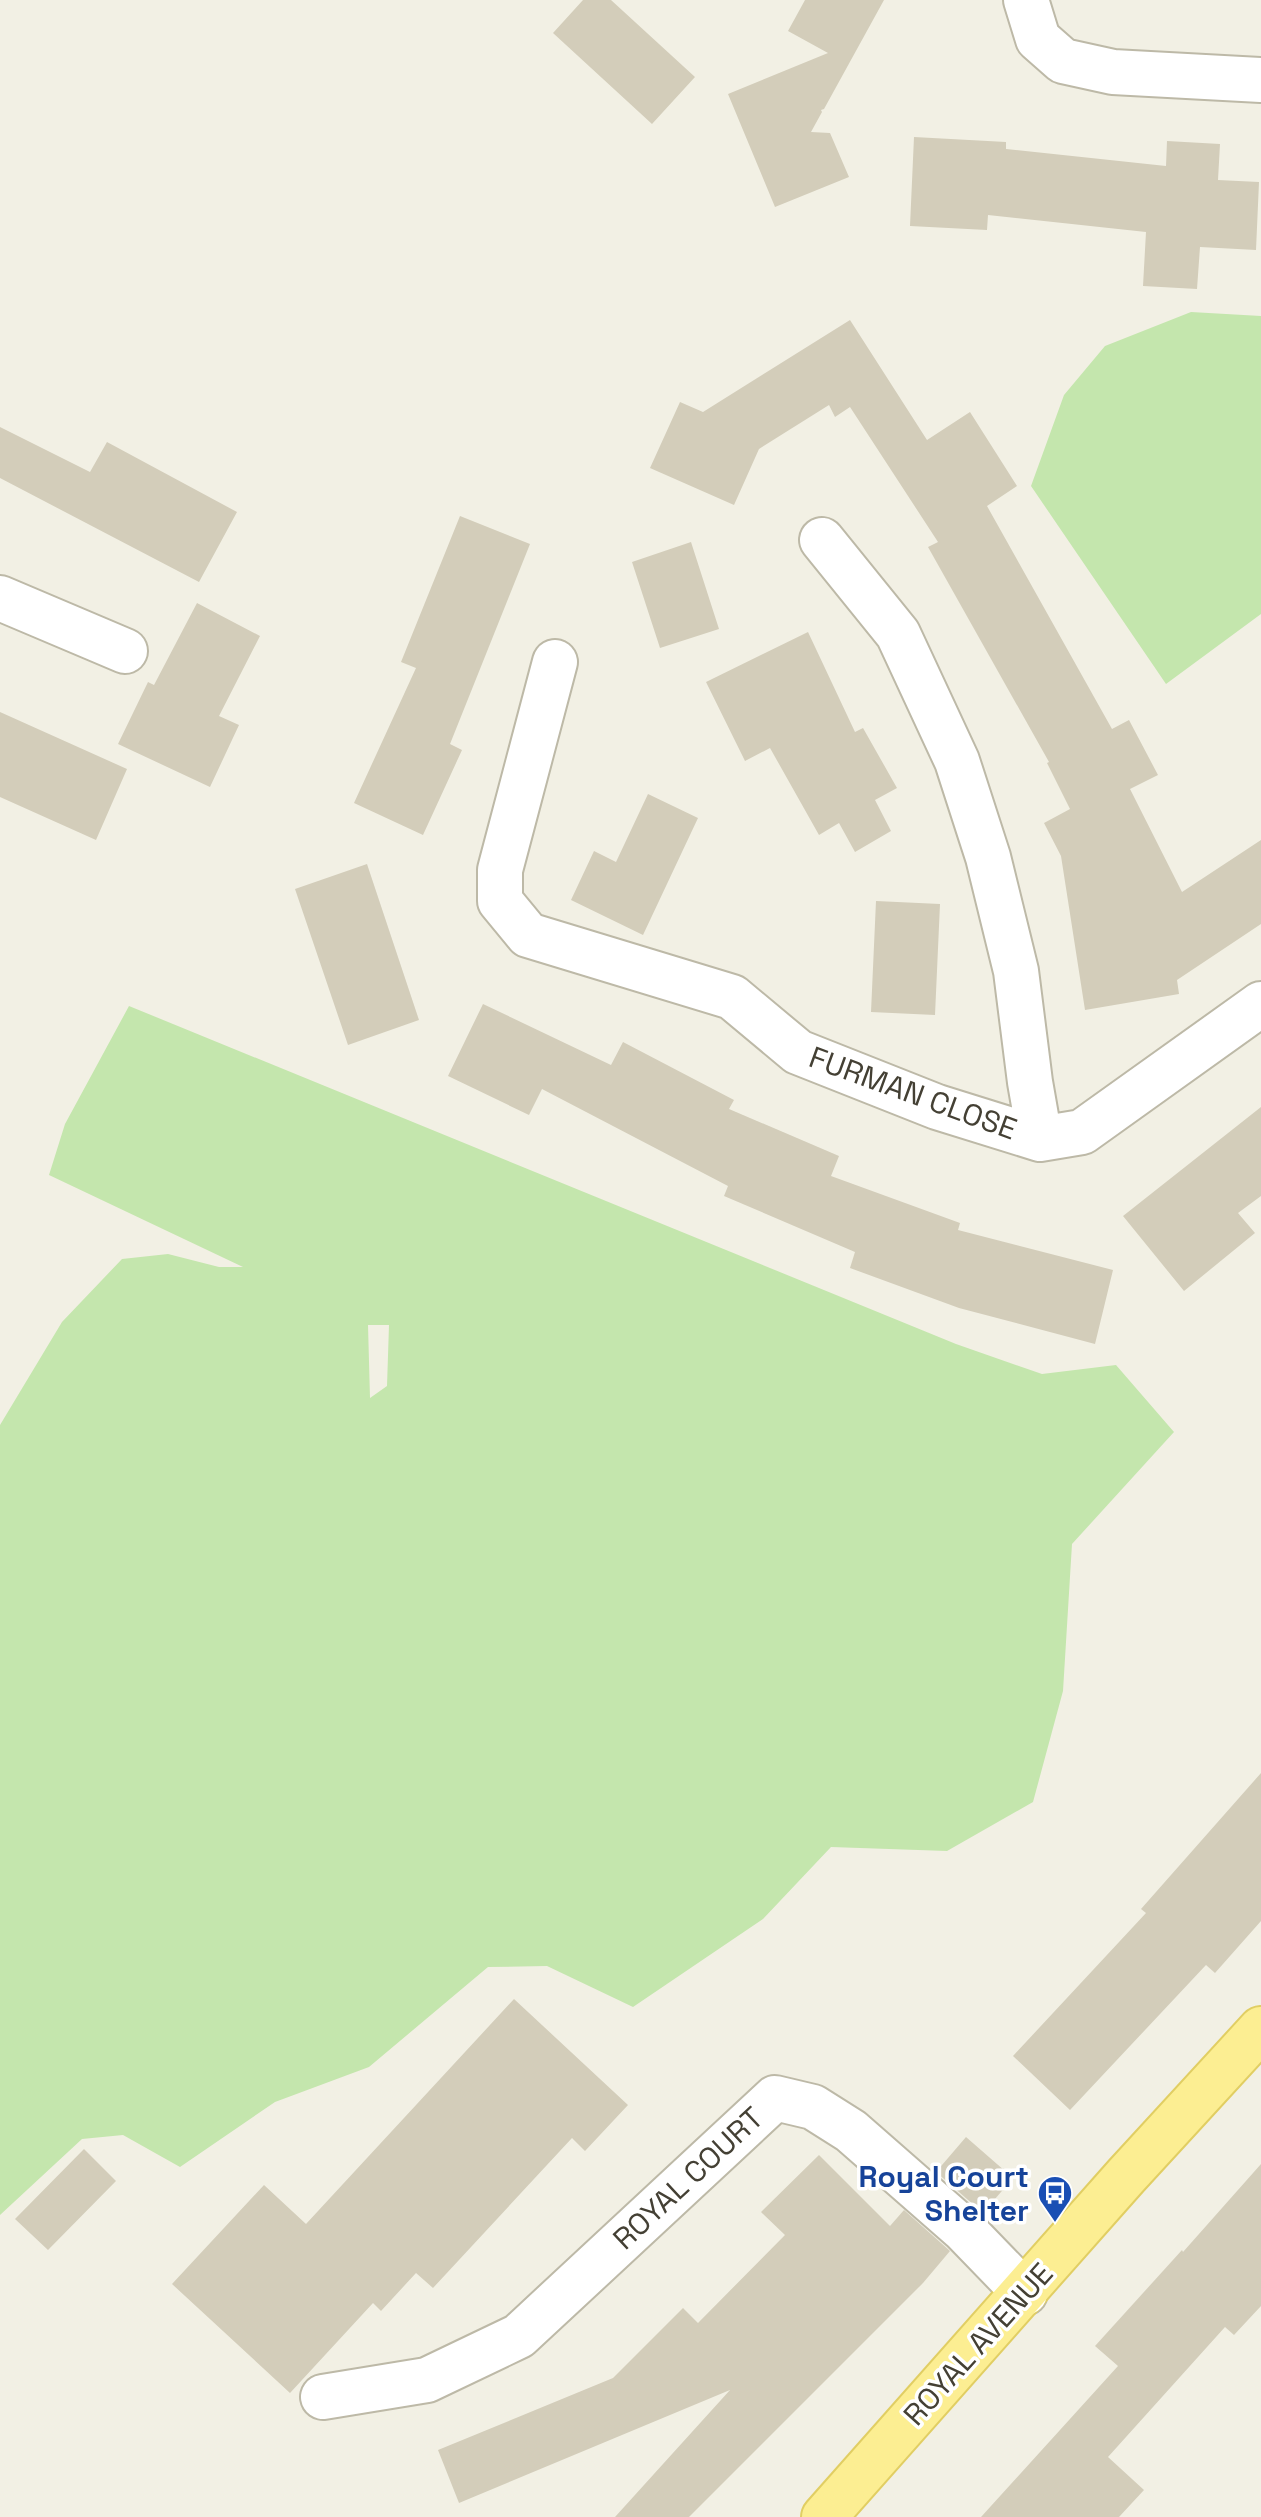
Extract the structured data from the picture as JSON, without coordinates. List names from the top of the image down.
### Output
{
  "streets": {
    "main road": ["ROYAL AVENUE"],
    "street": ["FURMAN CLOSE", "ROYAL COURT"]
  },
  "crossings": [
    ["ROYAL COURT", "ROYAL AVENUE"]
  ],
  "places": {
    "bus stop": ["Royal Court Shelter"]
  }
}
